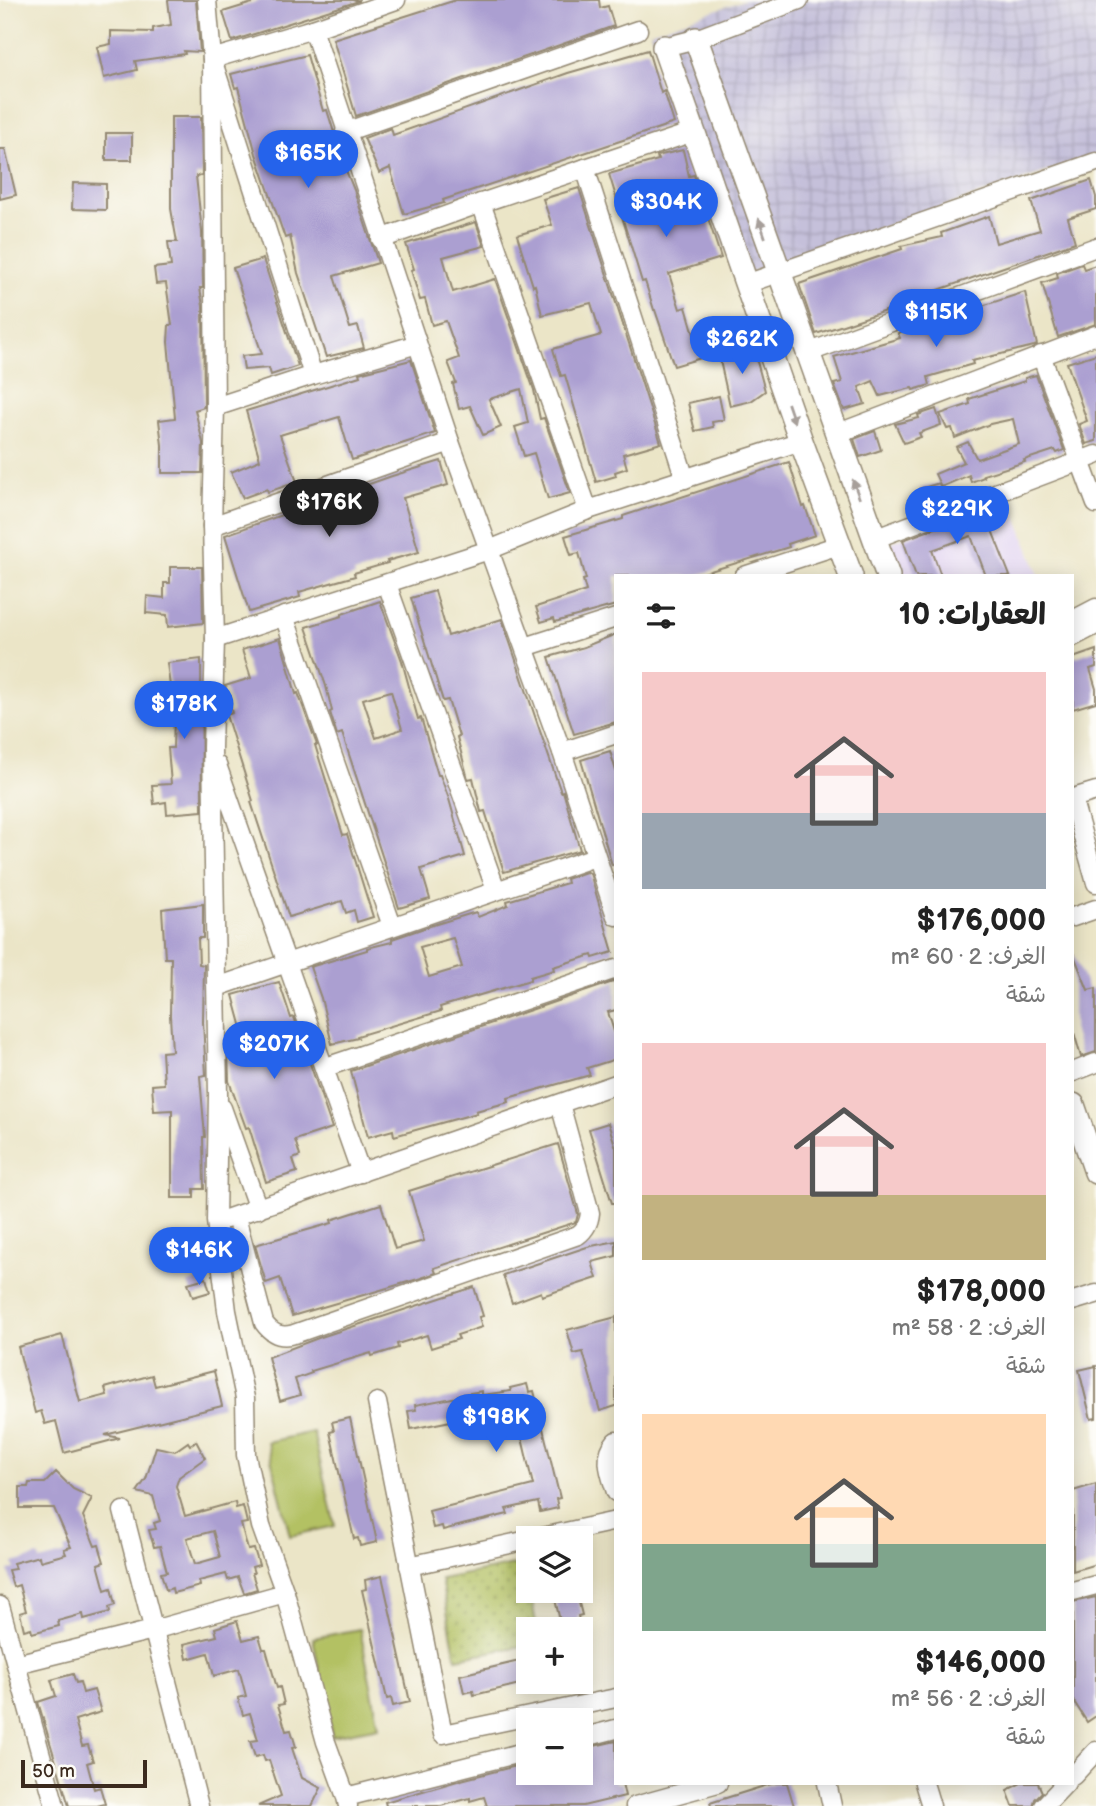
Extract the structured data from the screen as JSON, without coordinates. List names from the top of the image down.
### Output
{
  "scale_bar": "50 m",
  "page": {
    "price": [
      "$165K",
      "$304K",
      "$115K",
      "$262K",
      "$176K",
      "$229K",
      "$178K",
      "$207K",
      "$146K",
      "$198K"
    ],
    "heading": "العقارات: 10",
    "list": [
      {
        "name": "$176,000",
        "note": "الغرف: 2 · 60 m² · شقة"
      },
      {
        "name": "$178,000",
        "note": "الغرف: 2 · 58 m² · شقة"
      },
      {
        "name": "$146,000",
        "note": "الغرف: 2 · 56 m² · شقة"
      }
    ],
    "map_buttons": ["+", "−"],
    "scale": "50 m"
  }
}
